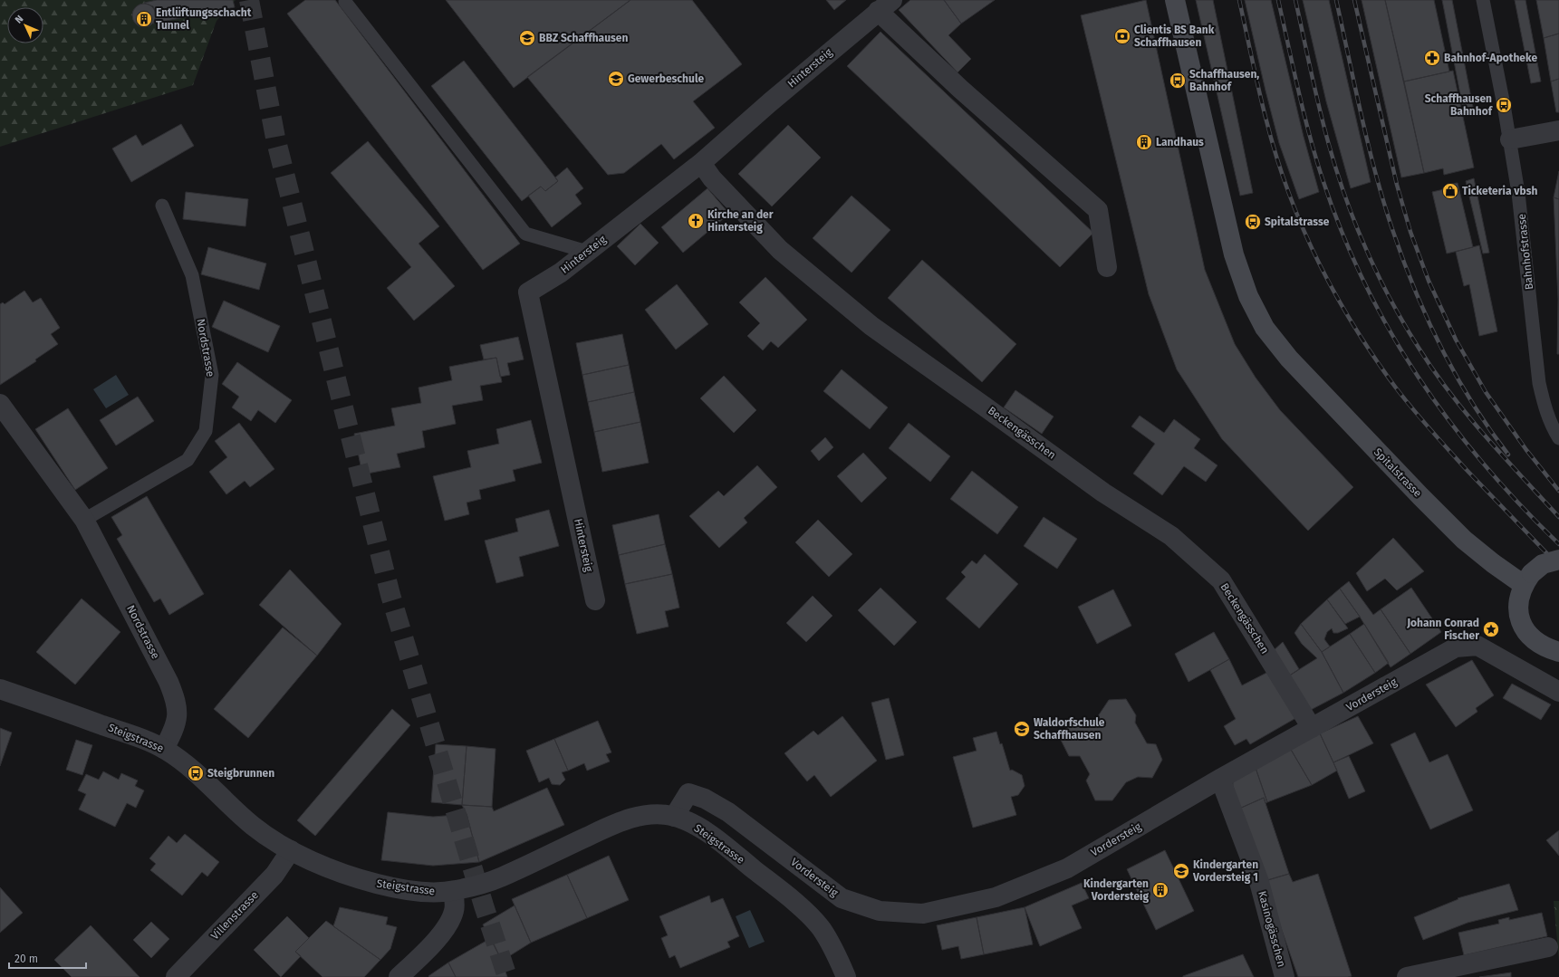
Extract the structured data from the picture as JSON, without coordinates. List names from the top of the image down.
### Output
{
  "streets": {
    "main road": ["Spitalstrasse"],
    "street": [
      "Hintersteig",
      "Nordstrasse",
      "Beckengässchen",
      "Vordersteig",
      "Steigstrasse",
      "Villenstrasse",
      "Kasinogässchen"
    ],
    "lane": ["Bahnhofstrasse"]
  },
  "crossings": [
    ["Hintersteig", "Beckengässchen"],
    ["Nordstrasse", "Steigstrasse"],
    ["Beckengässchen", "Vordersteig"],
    ["Vordersteig", "Steigstrasse"],
    ["Vordersteig", "Kasinogässchen"],
    ["Steigstrasse", "Villenstrasse"]
  ],
  "places": {
    "building": ["Entlüftungsschacht Tunnel", "Landhaus", "Kindergarten Vordersteig"],
    "bank": ["Clientis BS Bank Schaffhausen"],
    "school or university": [
      "BBZ Schaffhausen",
      "Gewerbeschule",
      "Waldorfschule Schaffhausen",
      "Kindergarten Vordersteig 1"
    ],
    "pharmacy": ["Bahnhof-Apotheke"],
    "bus stop": [
      "Schaffhausen, Bahnhof",
      "Schaffhausen Bahnhof",
      "Spitalstrasse",
      "Steigbrunnen"
    ],
    "shop": ["Ticketeria vbsh"],
    "church": ["Kirche an der Hintersteig"],
    "place": ["Johann Conrad Fischer"]
  },
  "scale_bar": "20 m",
  "north": "top left"
}
